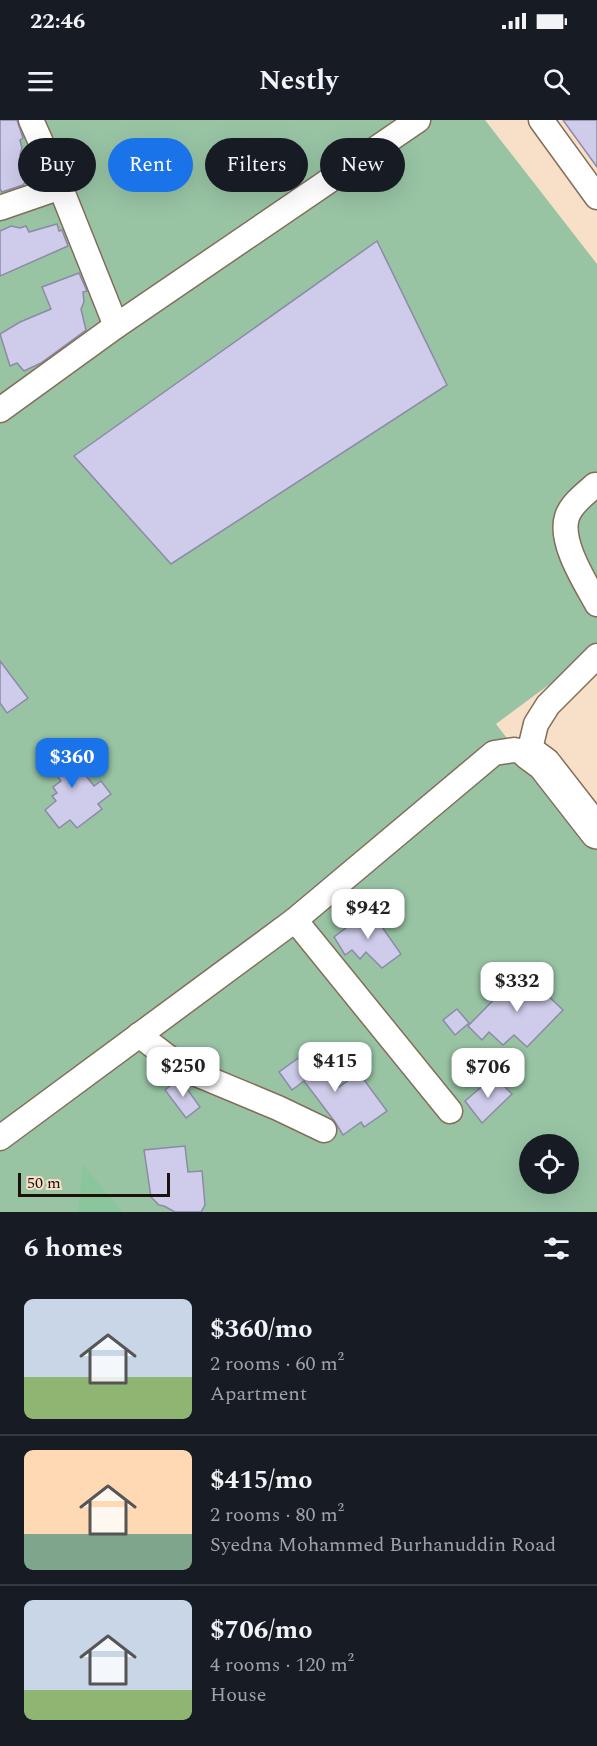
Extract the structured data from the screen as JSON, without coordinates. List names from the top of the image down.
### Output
{
  "scale_bar": "50 m",
  "page": {
    "status": "22:46",
    "header": "Nestly",
    "chip": [
      "Buy",
      "Rent",
      "Filters",
      "New"
    ],
    "price": [
      "$360",
      "$942",
      "$332",
      "$415",
      "$250",
      "$706"
    ],
    "scale": "50 m",
    "heading": "6 homes",
    "list": [
      {
        "name": "$360/mo",
        "note": "2 rooms · 60 m² · Apartment"
      },
      {
        "name": "$415/mo",
        "note": "2 rooms · 80 m² · Syedna Mohammed Burhanuddin Road"
      },
      {
        "name": "$706/mo",
        "note": "4 rooms · 120 m² · House"
      }
    ]
  }
}
